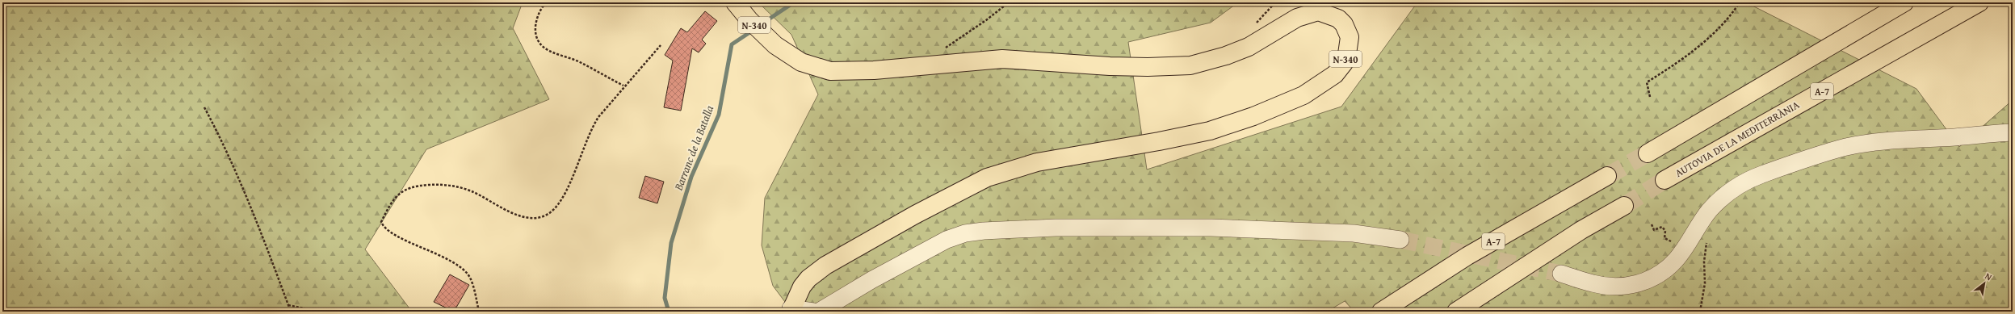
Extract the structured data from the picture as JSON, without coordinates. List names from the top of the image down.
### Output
{
  "streets": {
    "main road": ["N-340", "A-7", "AUTOVIA DE LA MEDITERRÀNIA"]
  },
  "water": ["Barranc de la Batalla"],
  "north": "top right"
}
